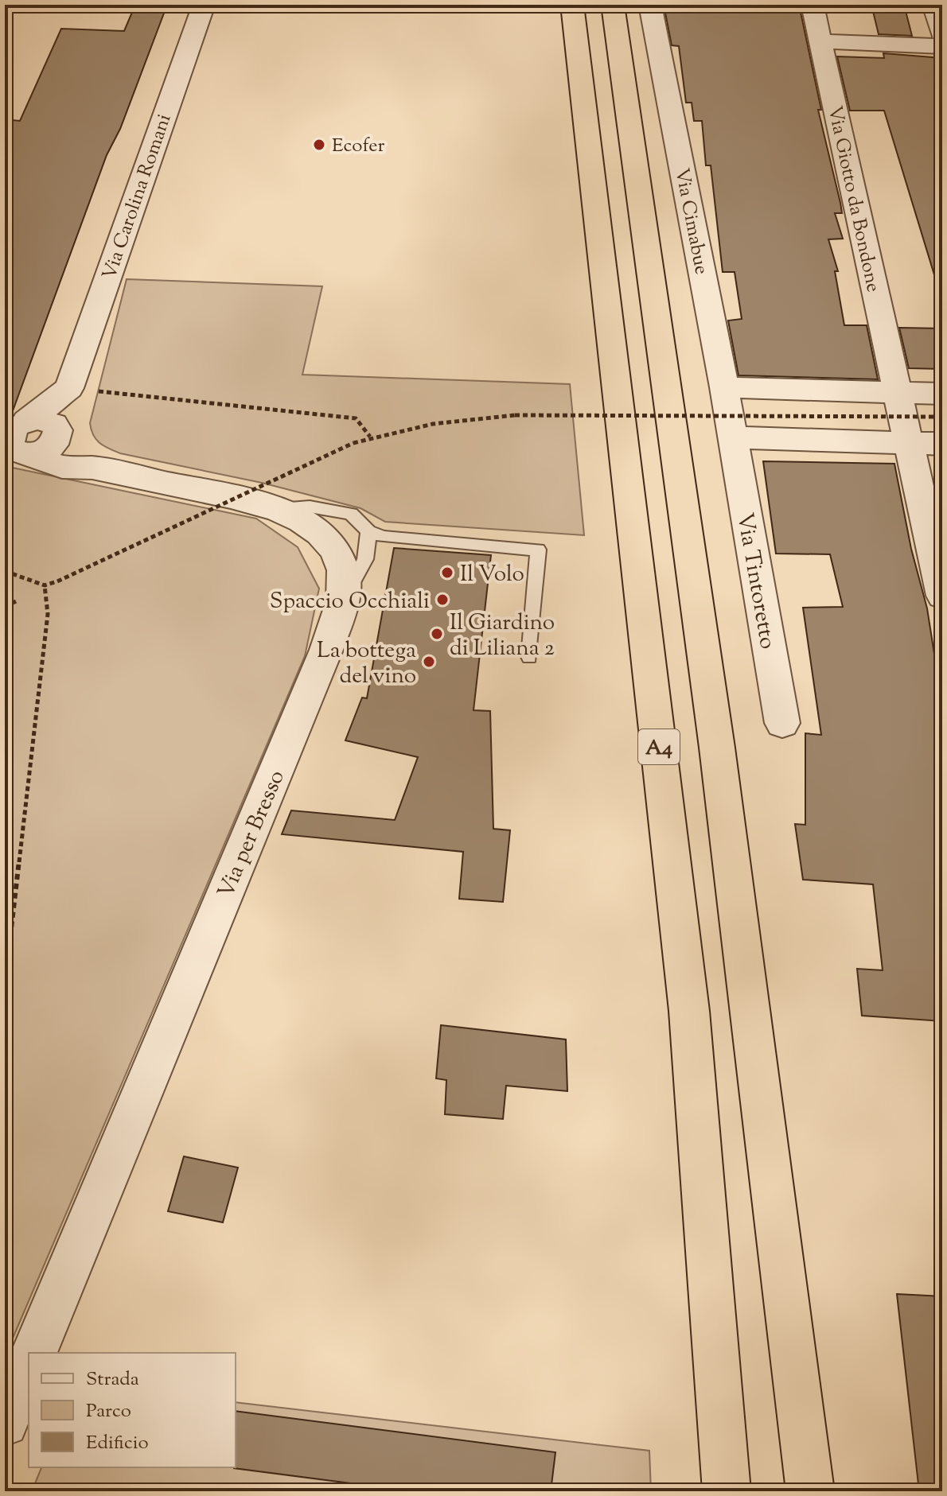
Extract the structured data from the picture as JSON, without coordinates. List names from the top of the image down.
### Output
{
  "streets": {
    "highway": ["A4"],
    "street": [
      "Via Carolina Romani",
      "Via Giotto da Bondone",
      "Via Cimabue",
      "Via Tintoretto",
      "Via per Bresso"
    ]
  },
  "crossings": [
    ["Via Carolina Romani", "Via per Bresso"],
    ["Via Cimabue", "Via Tintoretto"]
  ],
  "places": [
    "Ecofer",
    "Il Volo",
    "Spaccio Occhiali",
    "Il Giardino di Liliana 2",
    "La bottega del vino"
  ],
  "legend": ["Strada", "Parco", "Edificio"]
}
